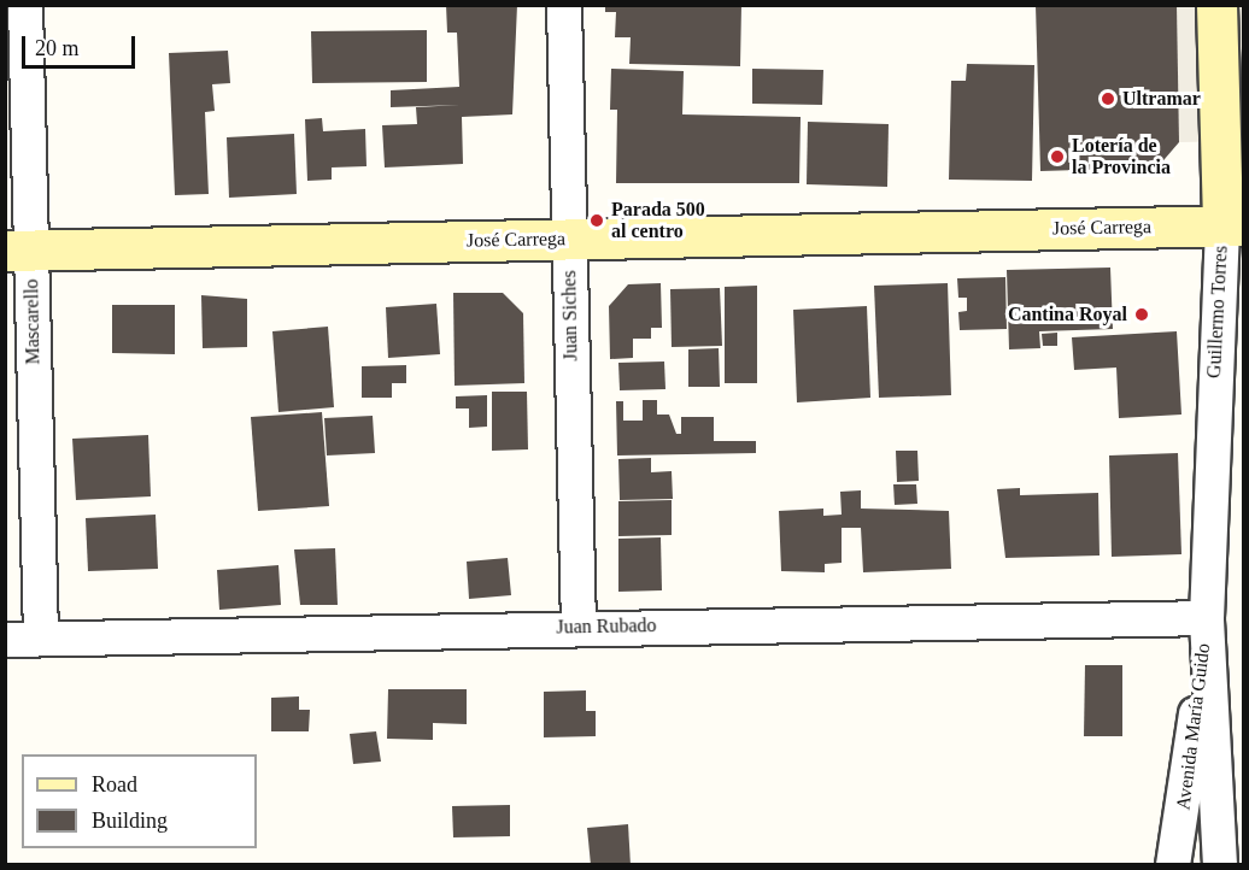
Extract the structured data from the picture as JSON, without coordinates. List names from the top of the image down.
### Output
{
  "streets": {
    "main road": ["José Carrega", "Guillermo Torres"],
    "street": [
      "Juan Siches",
      "Mascarello",
      "Juan Rubado",
      "Avenida María Guido"
    ]
  },
  "crossings": [
    ["José Carrega", "Guillermo Torres"],
    ["José Carrega", "Juan Siches"],
    ["José Carrega", "Mascarello"],
    ["Guillermo Torres", "Juan Rubado"],
    ["Guillermo Torres", "Avenida María Guido"],
    ["Juan Siches", "Juan Rubado"],
    ["Mascarello", "Juan Rubado"],
    ["Juan Rubado", "Avenida María Guido"]
  ],
  "places": [
    "Ultramar",
    "Lotería de la Provincia",
    "Parada 500 al centro",
    "Cantina Royal"
  ],
  "legend": ["Road", "Building"],
  "scale_bar": "20 m"
}
